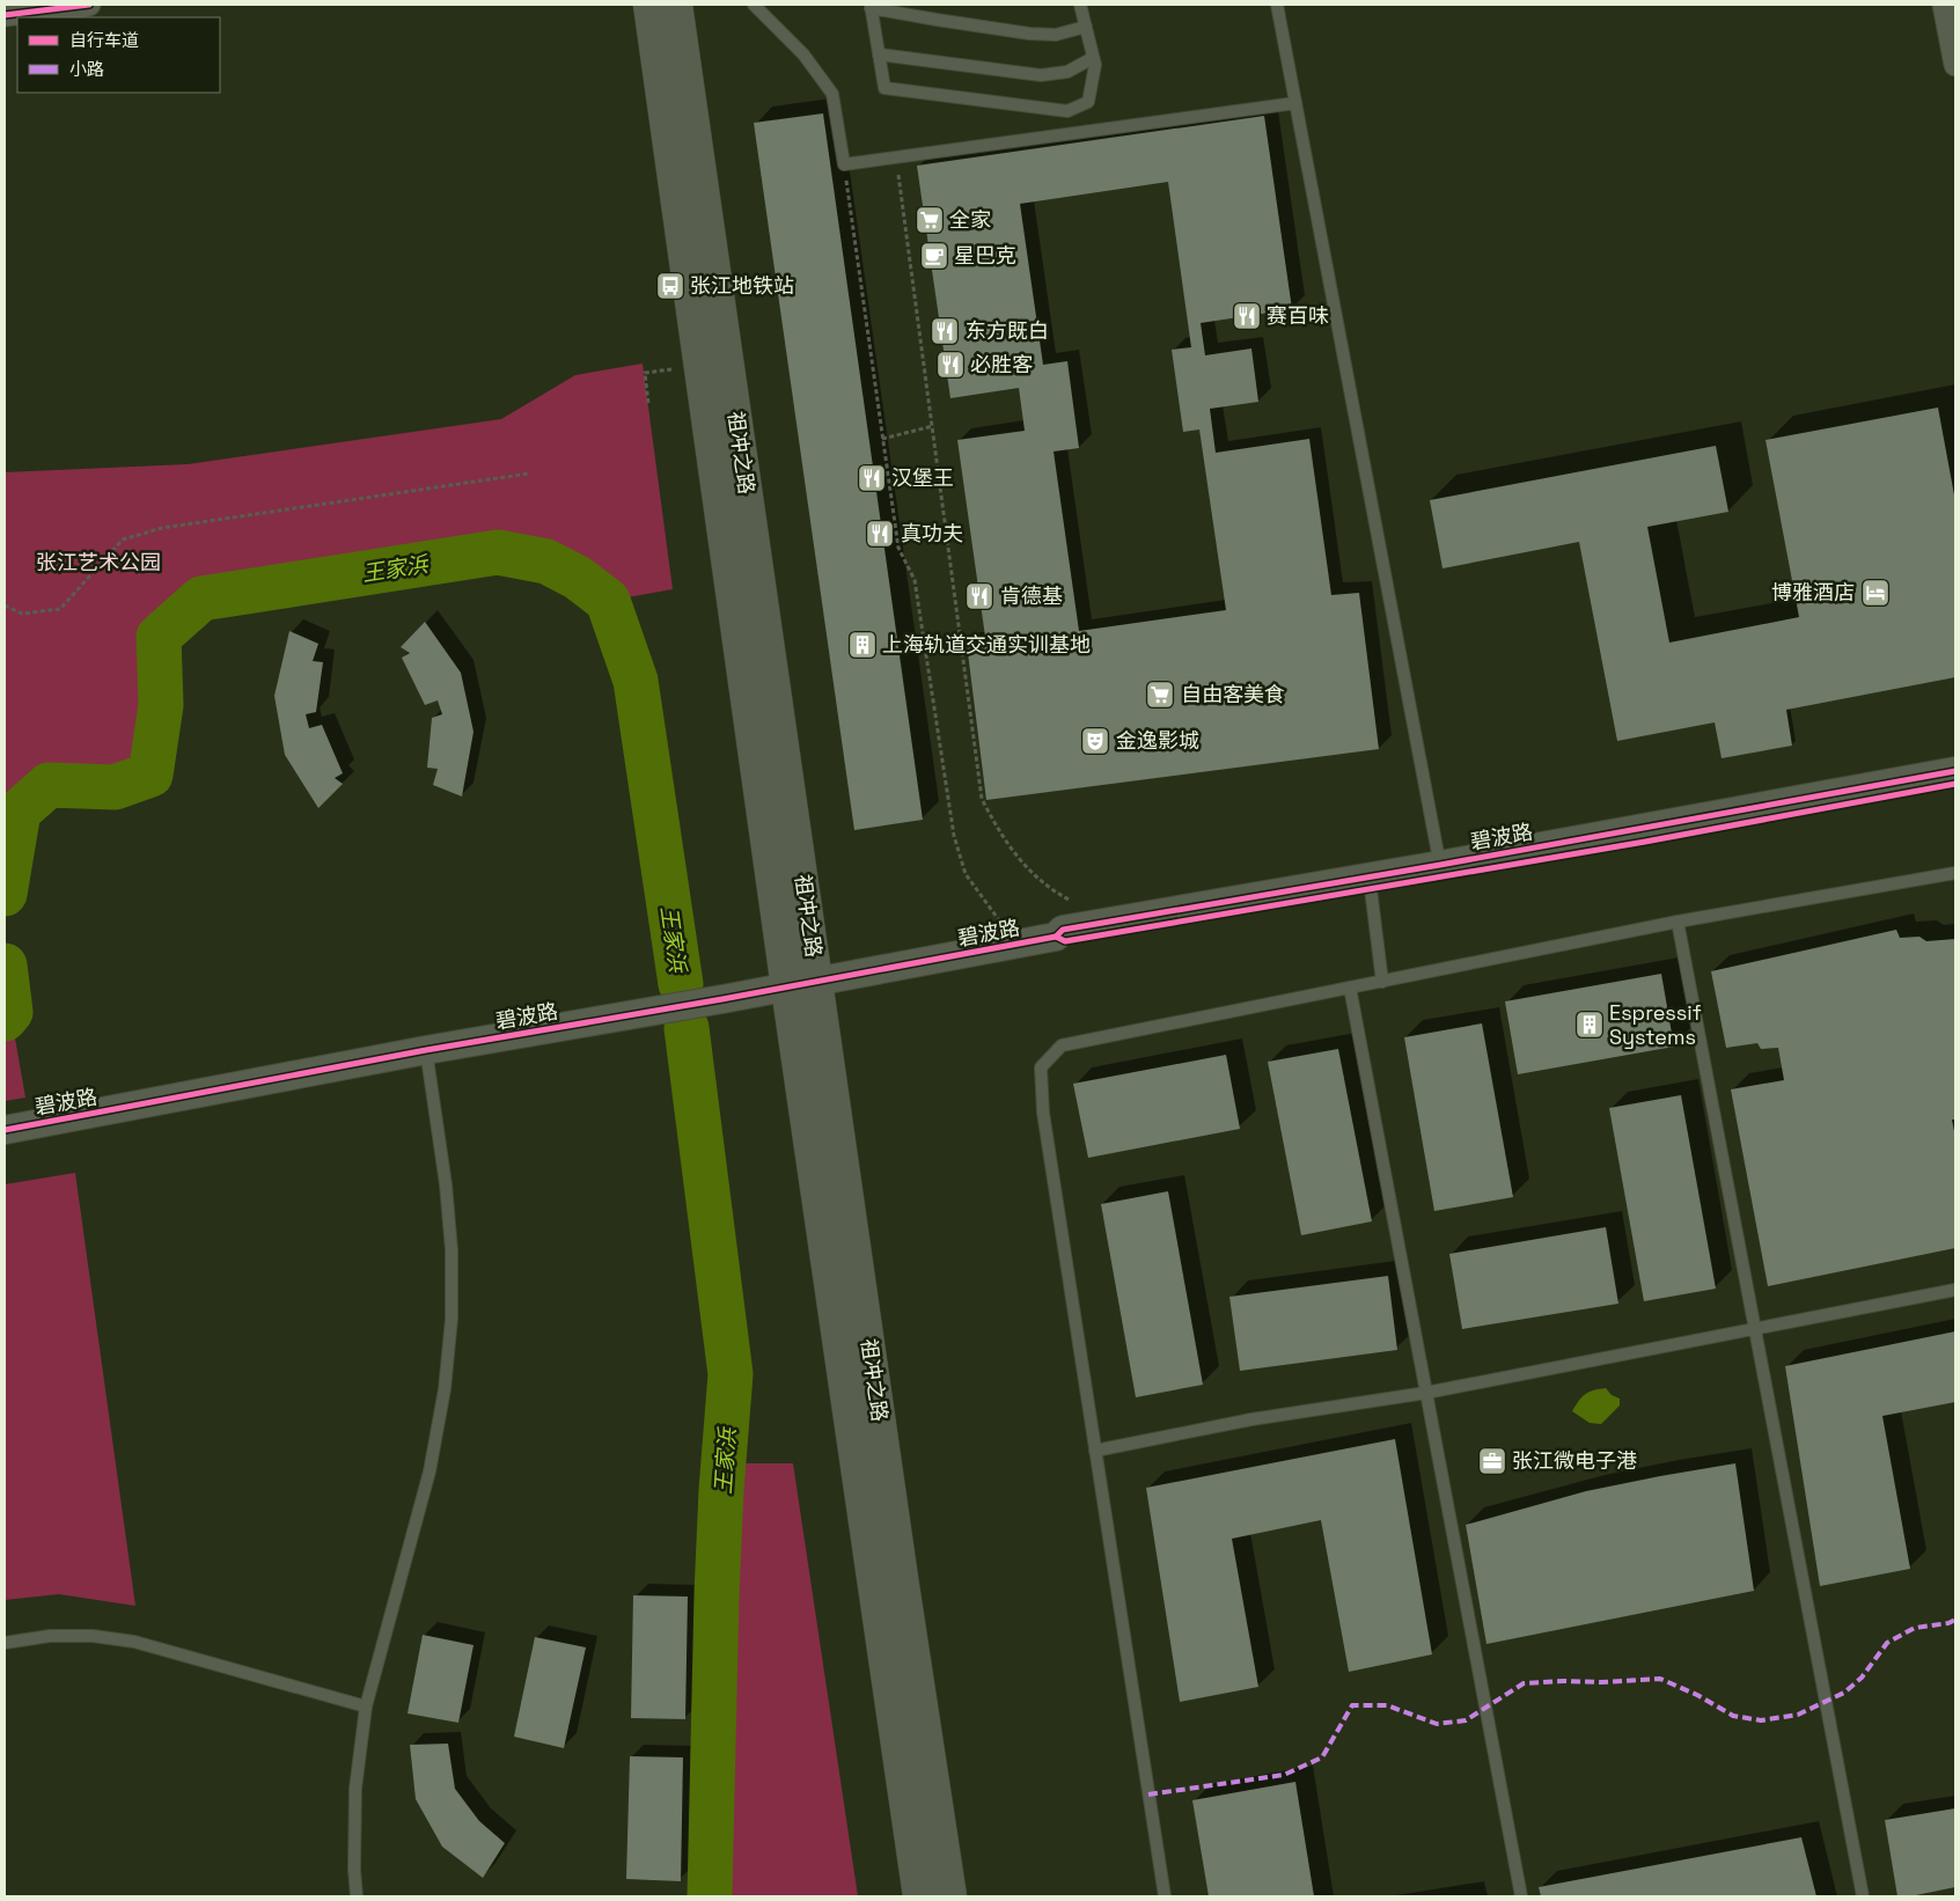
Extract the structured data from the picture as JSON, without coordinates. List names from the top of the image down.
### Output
{
  "streets": {
    "main road": ["祖冲之路"],
    "street": ["碧波路"]
  },
  "crossings": [
    ["祖冲之路", "碧波路"]
  ],
  "water": ["王家浜"],
  "parks": ["张江艺术公园"],
  "places": {
    "supermarket": ["全家", "自由客美食"],
    "cafe": ["星巴克"],
    "bus stop": ["张江地铁站"],
    "restaurant": [
      "赛百味",
      "东方既白",
      "必胜客",
      "汉堡王",
      "真功夫",
      "肯德基"
    ],
    "hotel": ["博雅酒店"],
    "building": ["上海轨道交通实训基地", "Espressif Systems"],
    "theatre": ["金逸影城"],
    "office": ["张江微电子港"]
  },
  "legend": ["自行车道", "小路"]
}
